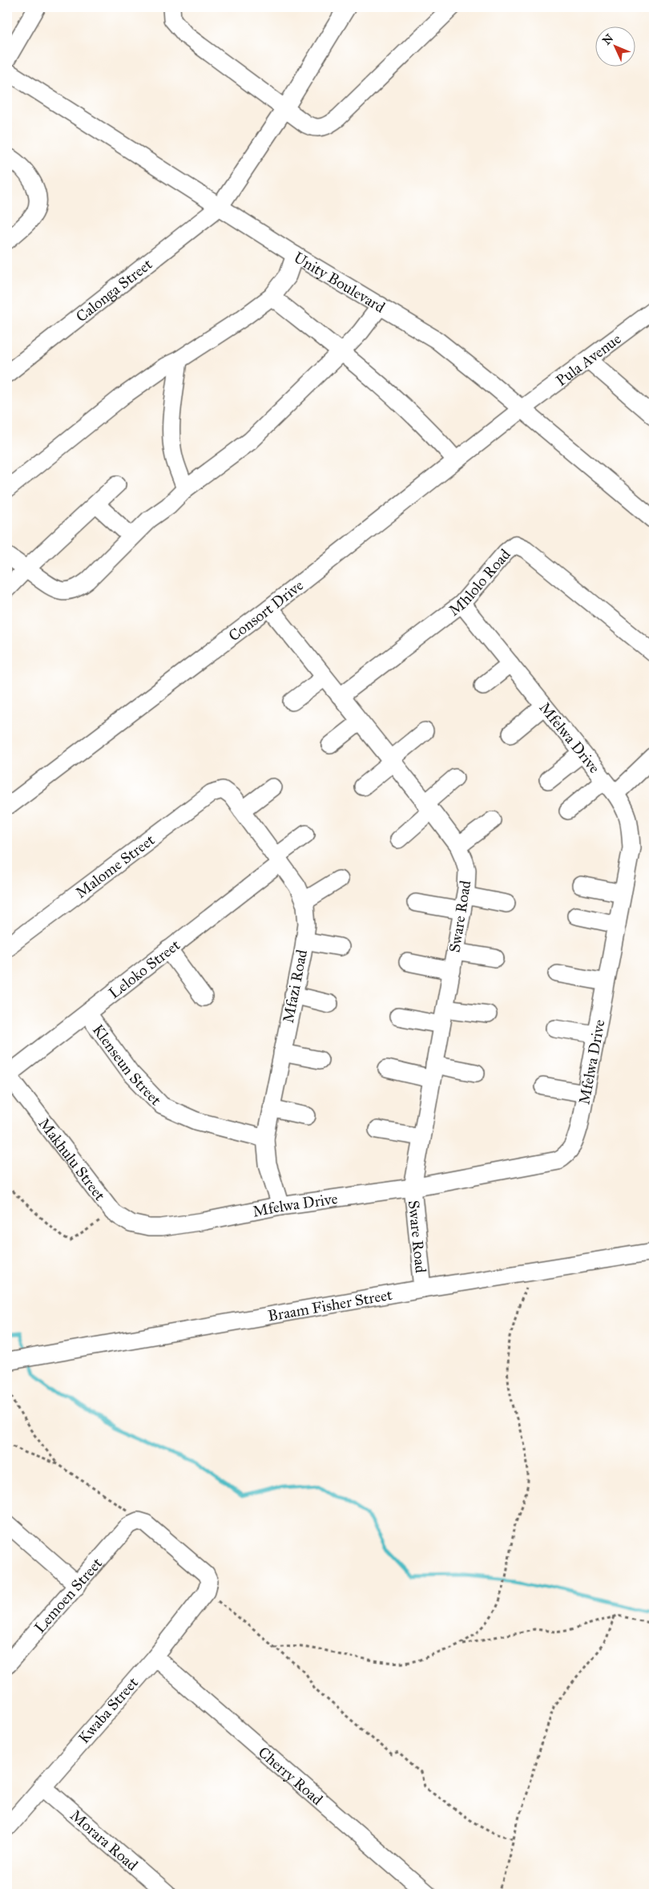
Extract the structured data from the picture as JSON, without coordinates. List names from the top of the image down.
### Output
{
  "streets": {
    "street": [
      "Unity Boulevard",
      "Calonga Street",
      "Pula Avenue",
      "Mhlolo Road",
      "Consort Drive",
      "Mfelwa Drive",
      "Malome Street",
      "Sware Road",
      "Leloko Street",
      "Mfazi Road",
      "Klenseun Street",
      "Makhulu Street",
      "Braam Fisher Street",
      "Lemoen Street",
      "Kwaba Street",
      "Cherry Road",
      "Morara Road"
    ]
  },
  "crossings": [
    ["Unity Boulevard", "Calonga Street"],
    ["Unity Boulevard", "Pula Avenue"],
    ["Unity Boulevard", "Consort Drive"],
    ["Pula Avenue", "Consort Drive"],
    ["Mhlolo Road", "Mfelwa Drive"],
    ["Mhlolo Road", "Sware Road"],
    ["Consort Drive", "Sware Road"],
    ["Mfelwa Drive", "Sware Road"],
    ["Mfelwa Drive", "Mfazi Road"],
    ["Mfelwa Drive", "Makhulu Street"],
    ["Malome Street", "Mfazi Road"],
    ["Sware Road", "Braam Fisher Street"],
    ["Leloko Street", "Mfazi Road"],
    ["Leloko Street", "Klenseun Street"],
    ["Leloko Street", "Makhulu Street"],
    ["Mfazi Road", "Klenseun Street"],
    ["Kwaba Street", "Cherry Road"],
    ["Kwaba Street", "Morara Road"]
  ],
  "north": "top left"
}
